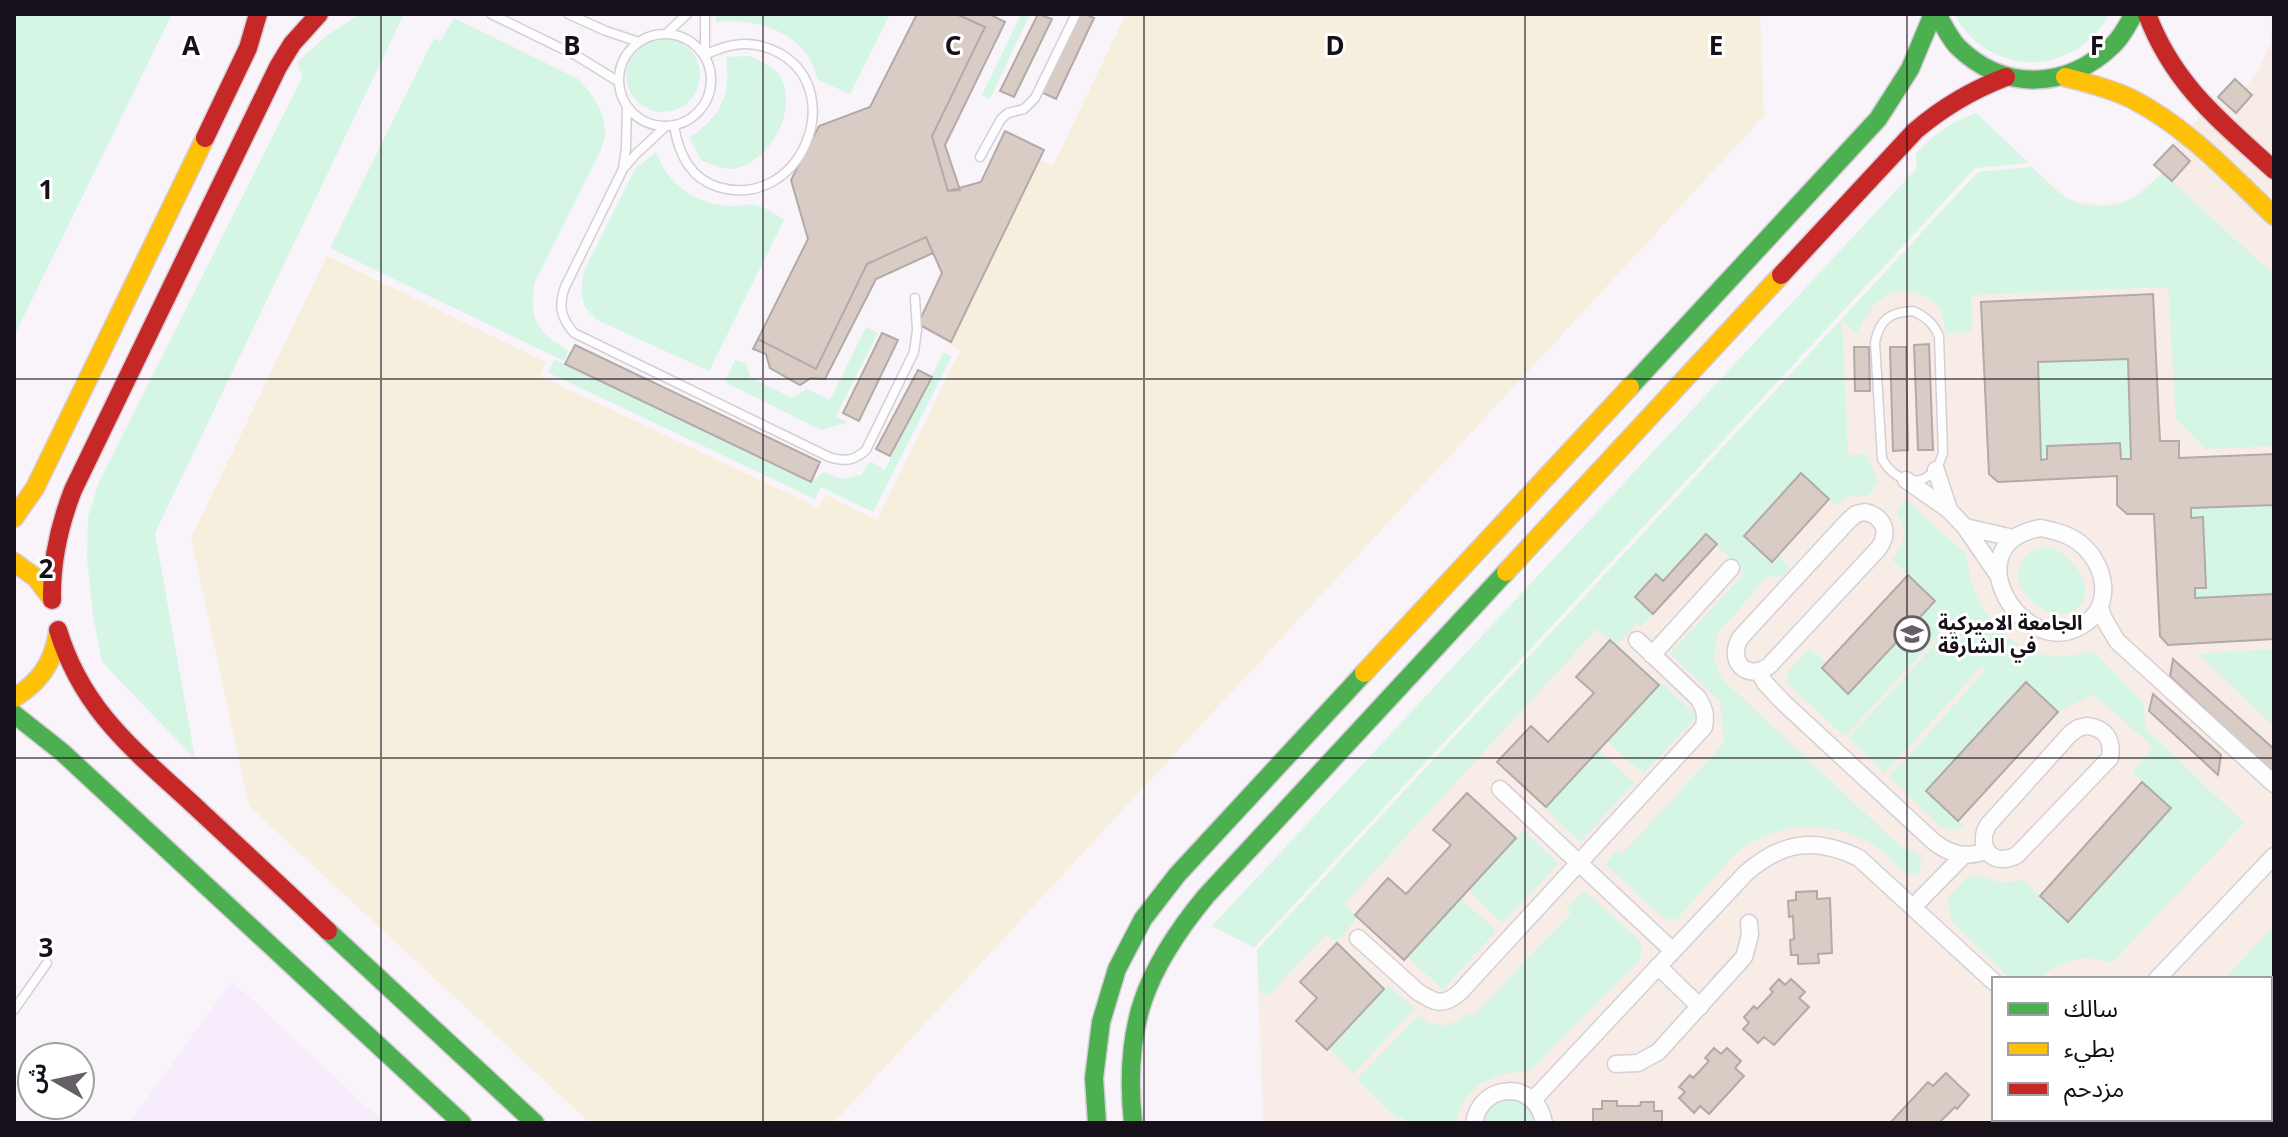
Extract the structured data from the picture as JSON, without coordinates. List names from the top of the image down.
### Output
{
  "places": {
    "school or university": ["الجامعة الاميركية في الشارقة"]
  },
  "legend": ["سالك", "بطيء", "مزدحم"],
  "north": "left",
  "grid": {
    "columns": [
      "A",
      "B",
      "C",
      "D",
      "E",
      "F"
    ],
    "rows": ["1", "2", "3"]
  }
}
